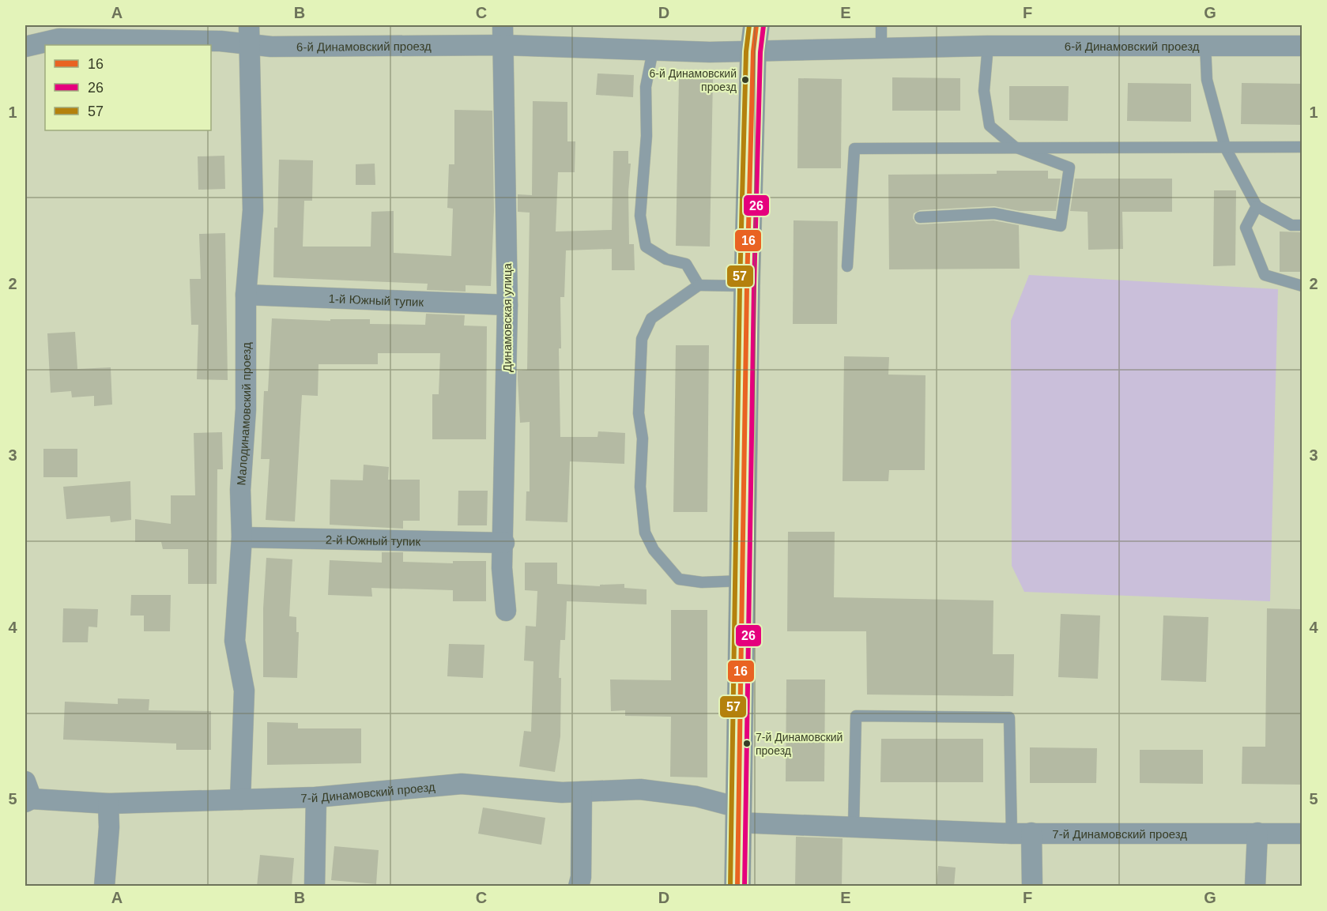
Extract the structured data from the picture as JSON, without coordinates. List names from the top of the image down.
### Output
{
  "streets": {
    "street": [
      "6-й Динамовский проезд",
      "1-й Южный тупик",
      "Динамовская улица",
      "Малодинамовский проезд",
      "2-й Южный тупик",
      "7-й Динамовский проезд"
    ]
  },
  "crossings": [
    ["6-й Динамовский проезд", "Динамовская улица"],
    ["6-й Динамовский проезд", "Малодинамовский проезд"],
    ["1-й Южный тупик", "Динамовская улица"],
    ["1-й Южный тупик", "Малодинамовский проезд"],
    ["Динамовская улица", "2-й Южный тупик"],
    ["Малодинамовский проезд", "2-й Южный тупик"],
    ["Малодинамовский проезд", "7-й Динамовский проезд"]
  ],
  "places": ["6-й Динамовский проезд", "7-й Динамовский проезд"],
  "lines": ["transit line 16", "transit line 57", "transit line 26"],
  "legend": ["16", "26", "57"],
  "grid": {
    "columns": [
      "A",
      "B",
      "C",
      "D",
      "E",
      "F",
      "G"
    ],
    "rows": [
      "1",
      "2",
      "3",
      "4",
      "5"
    ]
  }
}
